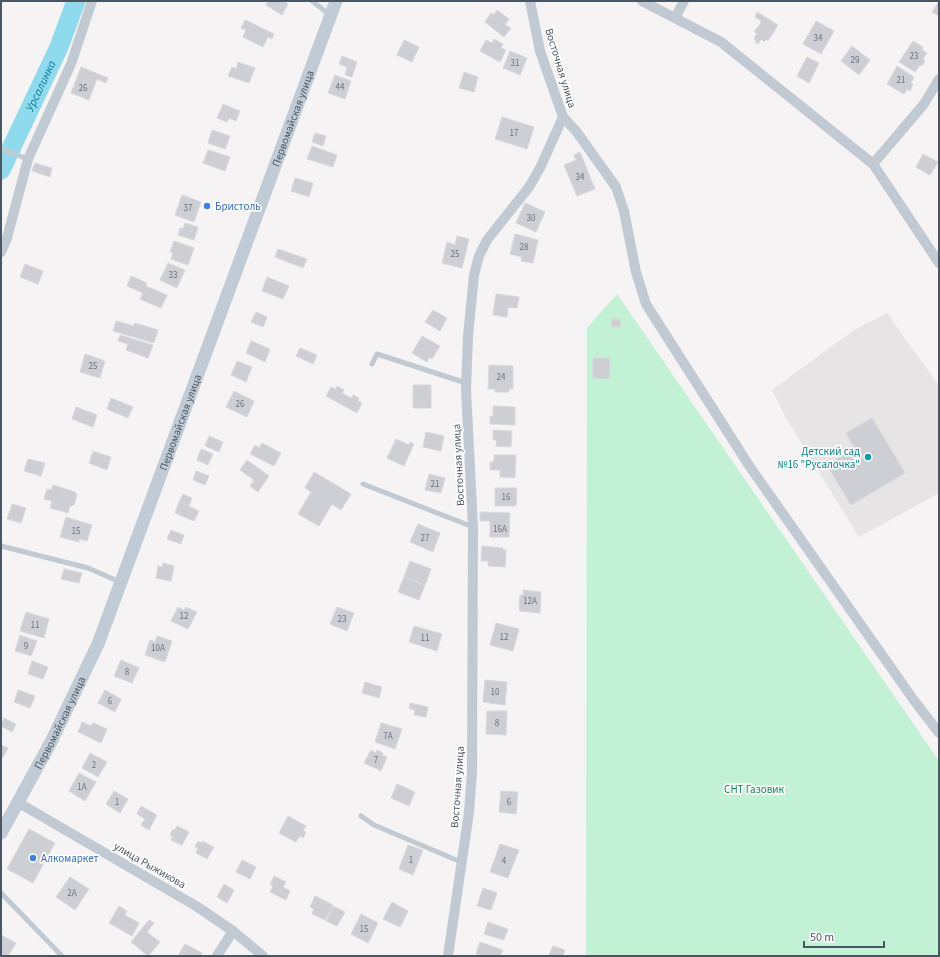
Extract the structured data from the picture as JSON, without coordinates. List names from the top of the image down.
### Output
{
  "streets": {
    "main road": ["Первомайская улица"],
    "street": ["Восточная улица", "улица Рыжикова"]
  },
  "crossings": [
    ["Первомайская улица", "улица Рыжикова"]
  ],
  "water": ["Урсалинка"],
  "parks": ["СНТ Газовик"],
  "places": ["Бристоль", "Детский сад №16 \"Русалочка\"", "Алкомаркет"],
  "house_numbers": [
    "34",
    "23",
    "29",
    "31",
    "21",
    "44",
    "26",
    "17",
    "34",
    "37",
    "30",
    "28",
    "25",
    "33",
    "25",
    "24",
    "26",
    "21",
    "16",
    "16А",
    "15",
    "27",
    "12А",
    "12",
    "23",
    "11",
    "12",
    "11",
    "9",
    "10А",
    "8",
    "10",
    "6",
    "8",
    "7А",
    "7",
    "2",
    "1А",
    "1",
    "6",
    "1",
    "4",
    "2А",
    "15"
  ],
  "scale_bar": "50 m"
}
